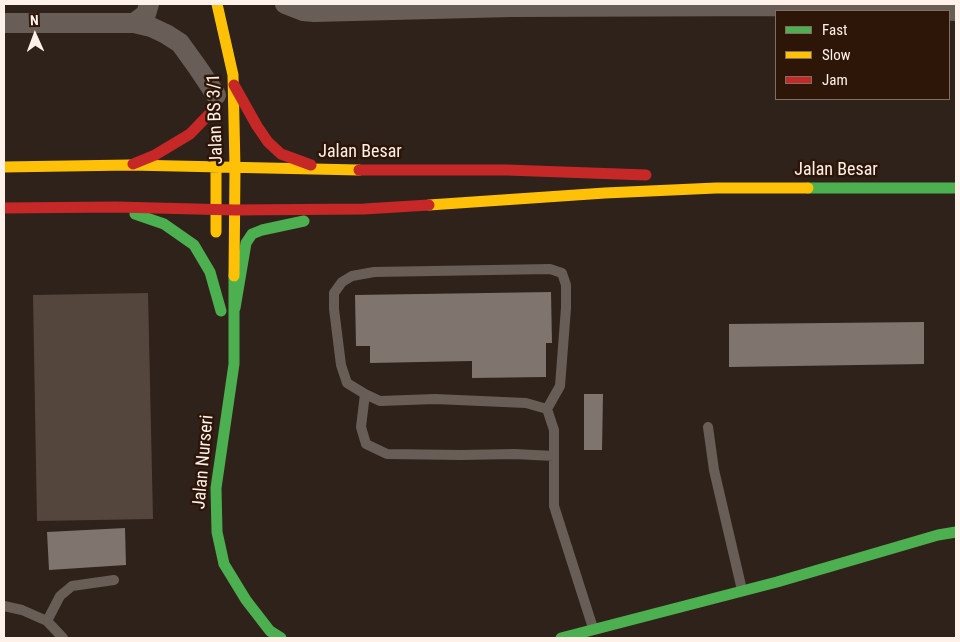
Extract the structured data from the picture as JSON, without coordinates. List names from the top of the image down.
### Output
{
  "streets": {
    "main road": ["Jalan BS 3/1", "Jalan Besar", "Jalan Nurseri"]
  },
  "crossings": [
    ["Jalan BS 3/1", "Jalan Besar"],
    ["Jalan BS 3/1", "Jalan Nurseri"],
    ["Jalan Besar", "Jalan Nurseri"]
  ],
  "legend": ["Fast", "Slow", "Jam"],
  "north": "top"
}
